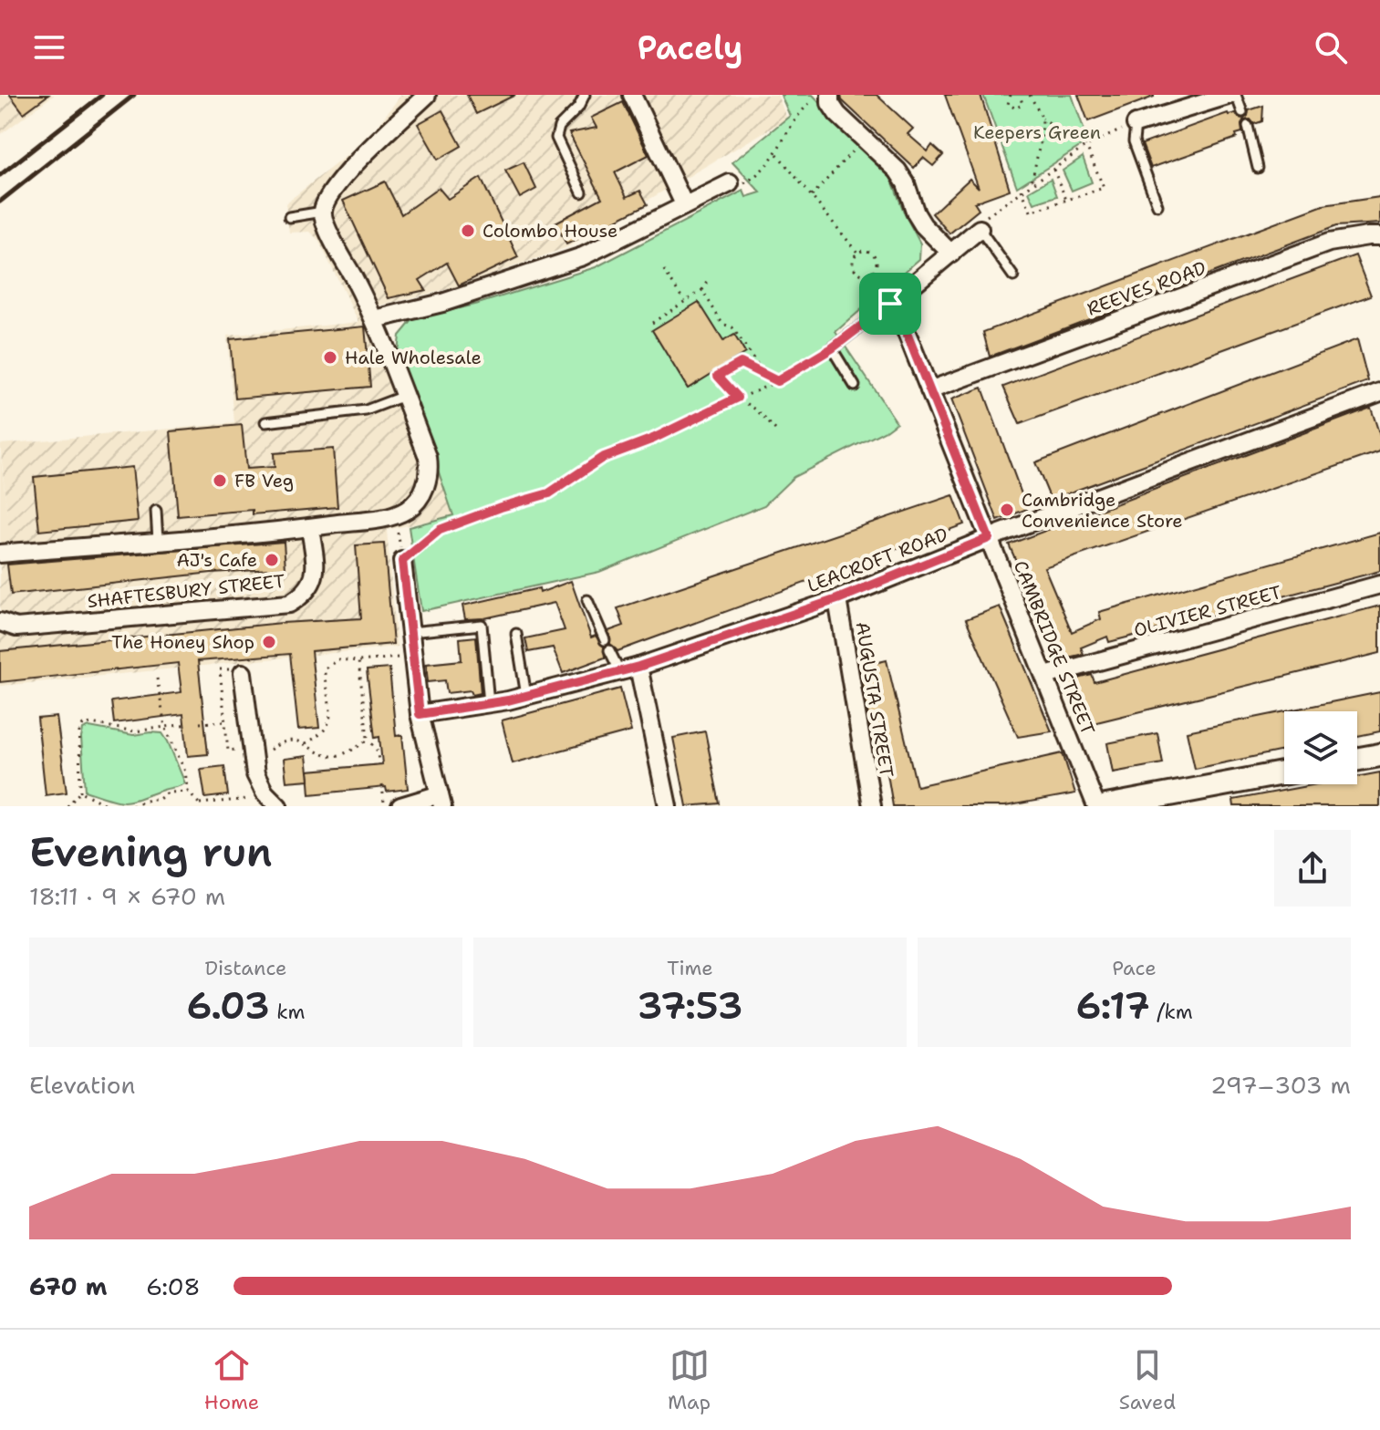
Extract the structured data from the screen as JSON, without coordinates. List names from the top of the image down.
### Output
{
  "streets": {
    "street": [
      "REEVES ROAD",
      "LEACROFT ROAD",
      "SHAFTESBURY STREET",
      "OLIVIER STREET",
      "CAMBRIDGE STREET",
      "AUGUSTA STREET"
    ]
  },
  "crossings": [
    ["REEVES ROAD", "CAMBRIDGE STREET"],
    ["LEACROFT ROAD", "CAMBRIDGE STREET"],
    ["LEACROFT ROAD", "AUGUSTA STREET"],
    ["OLIVIER STREET", "CAMBRIDGE STREET"]
  ],
  "parks": ["Keepers Green"],
  "places": [
    "Colombo House",
    "Hale Wholesale",
    "FB Veg",
    "Cambridge Convenience Store",
    "AJ's Cafe",
    "The Honey Shop"
  ],
  "page": {
    "header": "Pacely",
    "heading": ["Evening run", "18:11 · 9 × 670 m"],
    "stats": [
      ["Distance", "6.03 km"],
      ["Time", "37:53"],
      ["Pace", "6:17 /km"]
    ],
    "chart": ["Elevation", "297–303 m"],
    "list": [
      {
        "name": "670 m",
        "note": "6:08"
      }
    ],
    "tabs": ["Home", "Map", "Saved"]
  }
}
